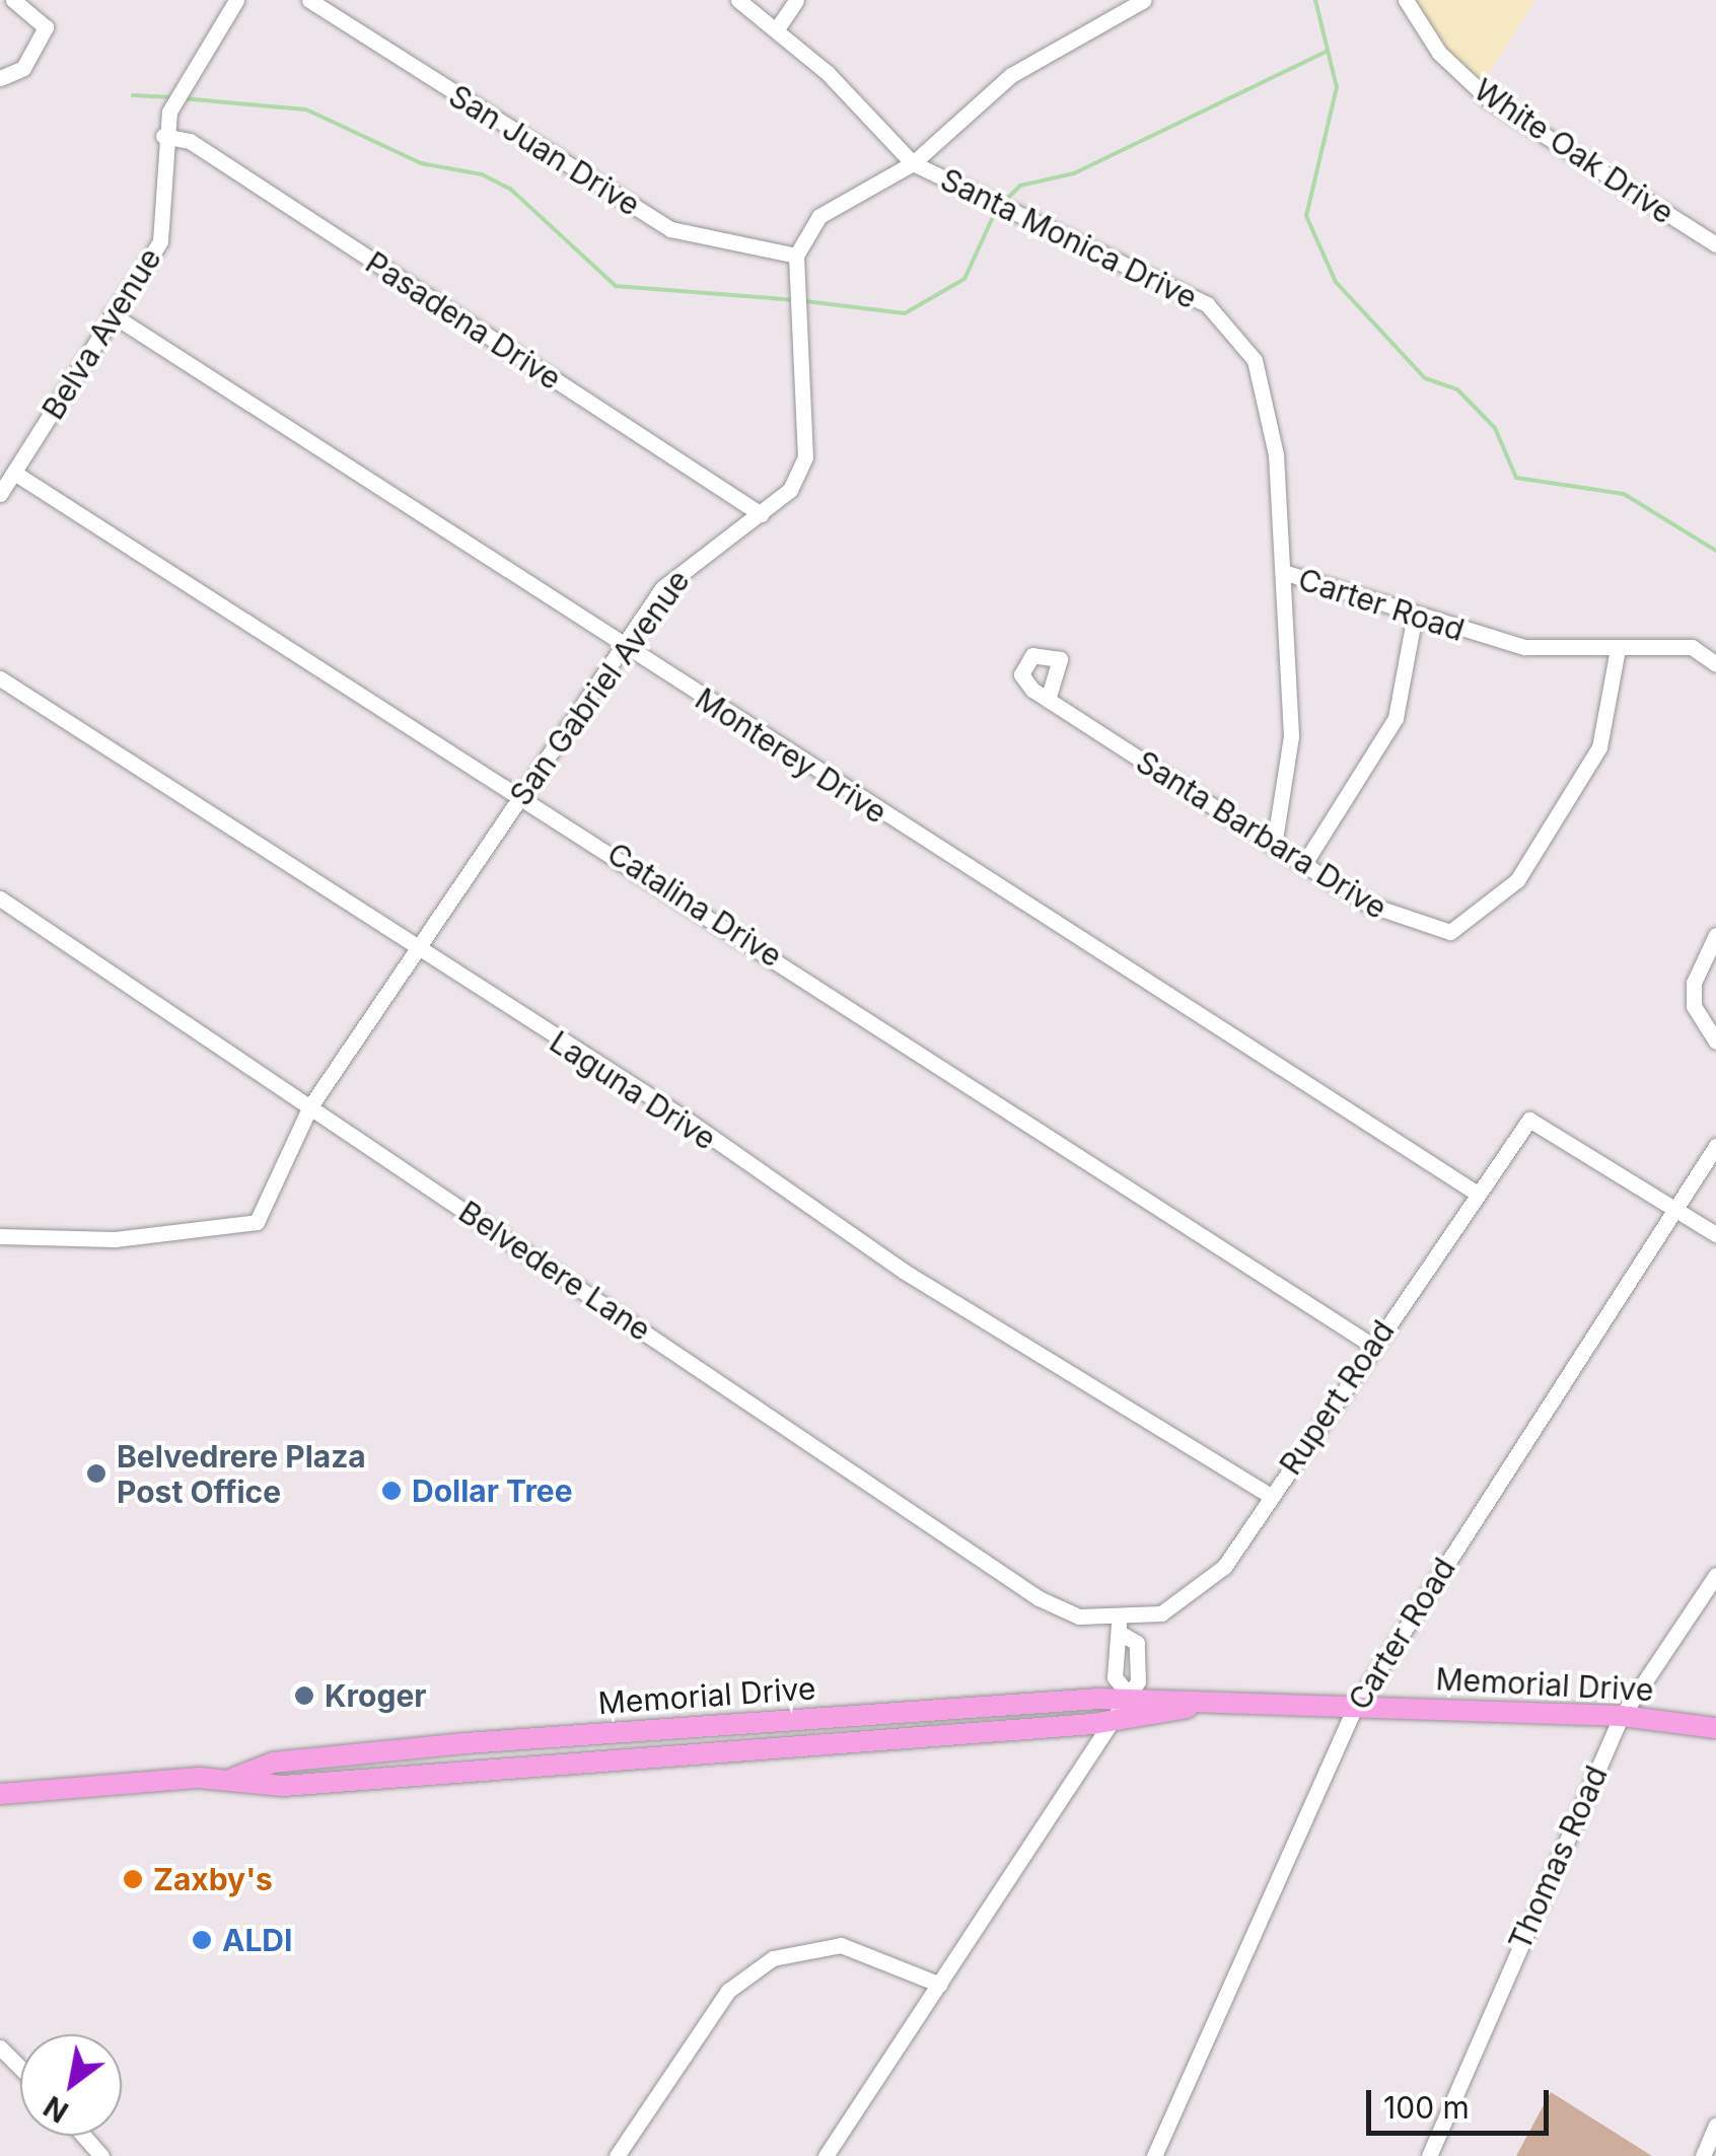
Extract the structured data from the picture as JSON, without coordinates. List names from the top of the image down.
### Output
{
  "streets": {
    "main road": ["Memorial Drive"],
    "street": [
      "San Juan Drive",
      "White Oak Drive",
      "Santa Monica Drive",
      "Pasadena Drive",
      "Belva Avenue",
      "Carter Road",
      "San Gabriel Avenue",
      "Monterey Drive",
      "Santa Barbara Drive",
      "Catalina Drive",
      "Laguna Drive",
      "Belvedere Lane",
      "Rupert Road",
      "Thomas Road"
    ]
  },
  "crossings": [
    ["San Juan Drive", "San Gabriel Avenue"],
    ["Santa Monica Drive", "Carter Road"],
    ["Santa Monica Drive", "Santa Barbara Drive"],
    ["Pasadena Drive", "Belva Avenue"],
    ["Pasadena Drive", "San Gabriel Avenue"],
    ["Belva Avenue", "Monterey Drive"],
    ["Belva Avenue", "Catalina Drive"],
    ["Carter Road", "Santa Barbara Drive"],
    ["Carter Road", "Rupert Road"],
    ["Carter Road", "Memorial Drive"],
    ["San Gabriel Avenue", "Monterey Drive"],
    ["San Gabriel Avenue", "Catalina Drive"],
    ["San Gabriel Avenue", "Laguna Drive"],
    ["San Gabriel Avenue", "Belvedere Lane"],
    ["Monterey Drive", "Rupert Road"],
    ["Catalina Drive", "Rupert Road"],
    ["Laguna Drive", "Rupert Road"],
    ["Belvedere Lane", "Rupert Road"],
    ["Memorial Drive", "Thomas Road"]
  ],
  "places": [
    "Belvedrere Plaza Post Office",
    "Dollar Tree",
    "Kroger",
    "Zaxby's",
    "ALDI"
  ],
  "scale_bar": "100 m",
  "north": "bottom left"
}
